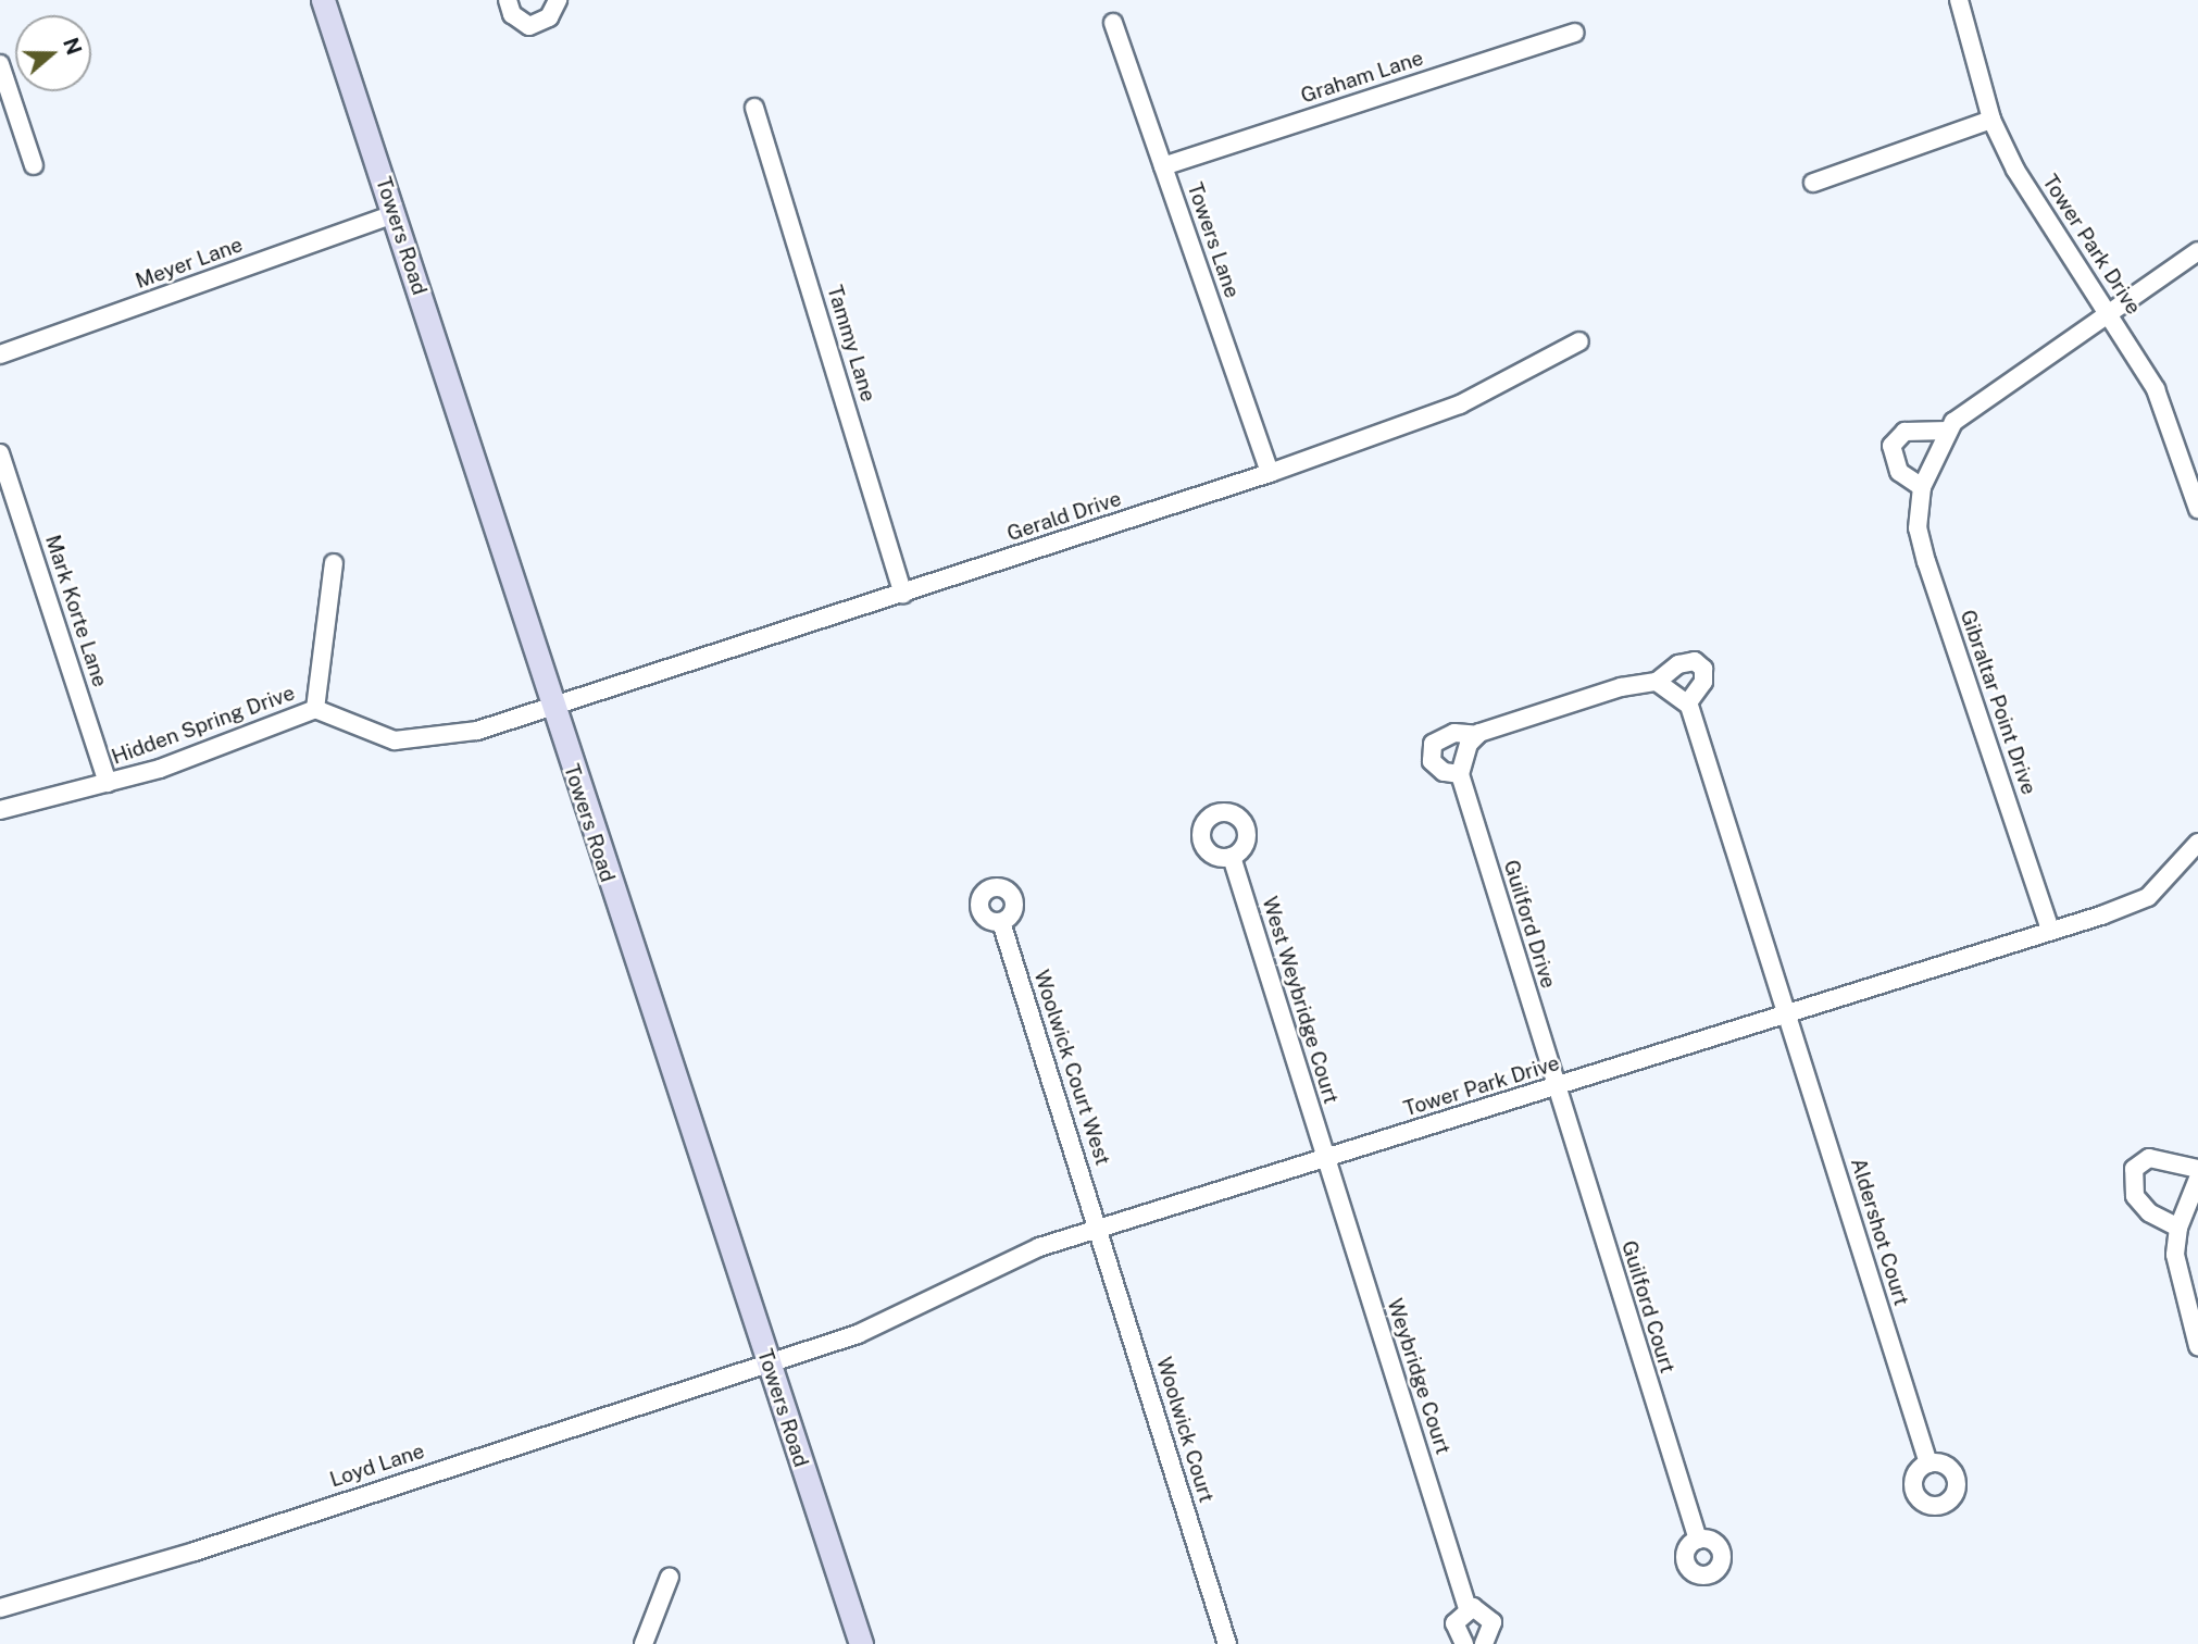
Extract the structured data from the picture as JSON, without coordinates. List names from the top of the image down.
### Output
{
  "streets": {
    "main road": ["Towers Road"],
    "street": [
      "Graham Lane",
      "Towers Lane",
      "Tower Park Drive",
      "Meyer Lane",
      "Tammy Lane",
      "Gerald Drive",
      "Mark Korte Lane",
      "Gibraltar Point Drive",
      "Hidden Spring Drive",
      "Guilford Drive",
      "West Weybridge Court",
      "Woolwick Court West",
      "Aldershot Court",
      "Guilford Court",
      "Weybridge Court",
      "Woolwick Court",
      "Loyd Lane"
    ]
  },
  "crossings": [
    ["Graham Lane", "Towers Lane"],
    ["Towers Road", "Tower Park Drive"],
    ["Towers Road", "Meyer Lane"],
    ["Towers Road", "Gerald Drive"],
    ["Towers Road", "Hidden Spring Drive"],
    ["Towers Road", "Loyd Lane"],
    ["Towers Lane", "Gerald Drive"],
    ["Tower Park Drive", "Gibraltar Point Drive"],
    ["Tower Park Drive", "Guilford Drive"],
    ["Tower Park Drive", "West Weybridge Court"],
    ["Tower Park Drive", "Woolwick Court West"],
    ["Tower Park Drive", "Aldershot Court"],
    ["Tower Park Drive", "Guilford Court"],
    ["Tower Park Drive", "Weybridge Court"],
    ["Tower Park Drive", "Woolwick Court"],
    ["Tower Park Drive", "Loyd Lane"],
    ["Tammy Lane", "Gerald Drive"],
    ["Gerald Drive", "Hidden Spring Drive"],
    ["Mark Korte Lane", "Hidden Spring Drive"],
    ["Guilford Drive", "Guilford Court"],
    ["West Weybridge Court", "Weybridge Court"],
    ["Woolwick Court West", "Woolwick Court"]
  ],
  "north": "right"
}
